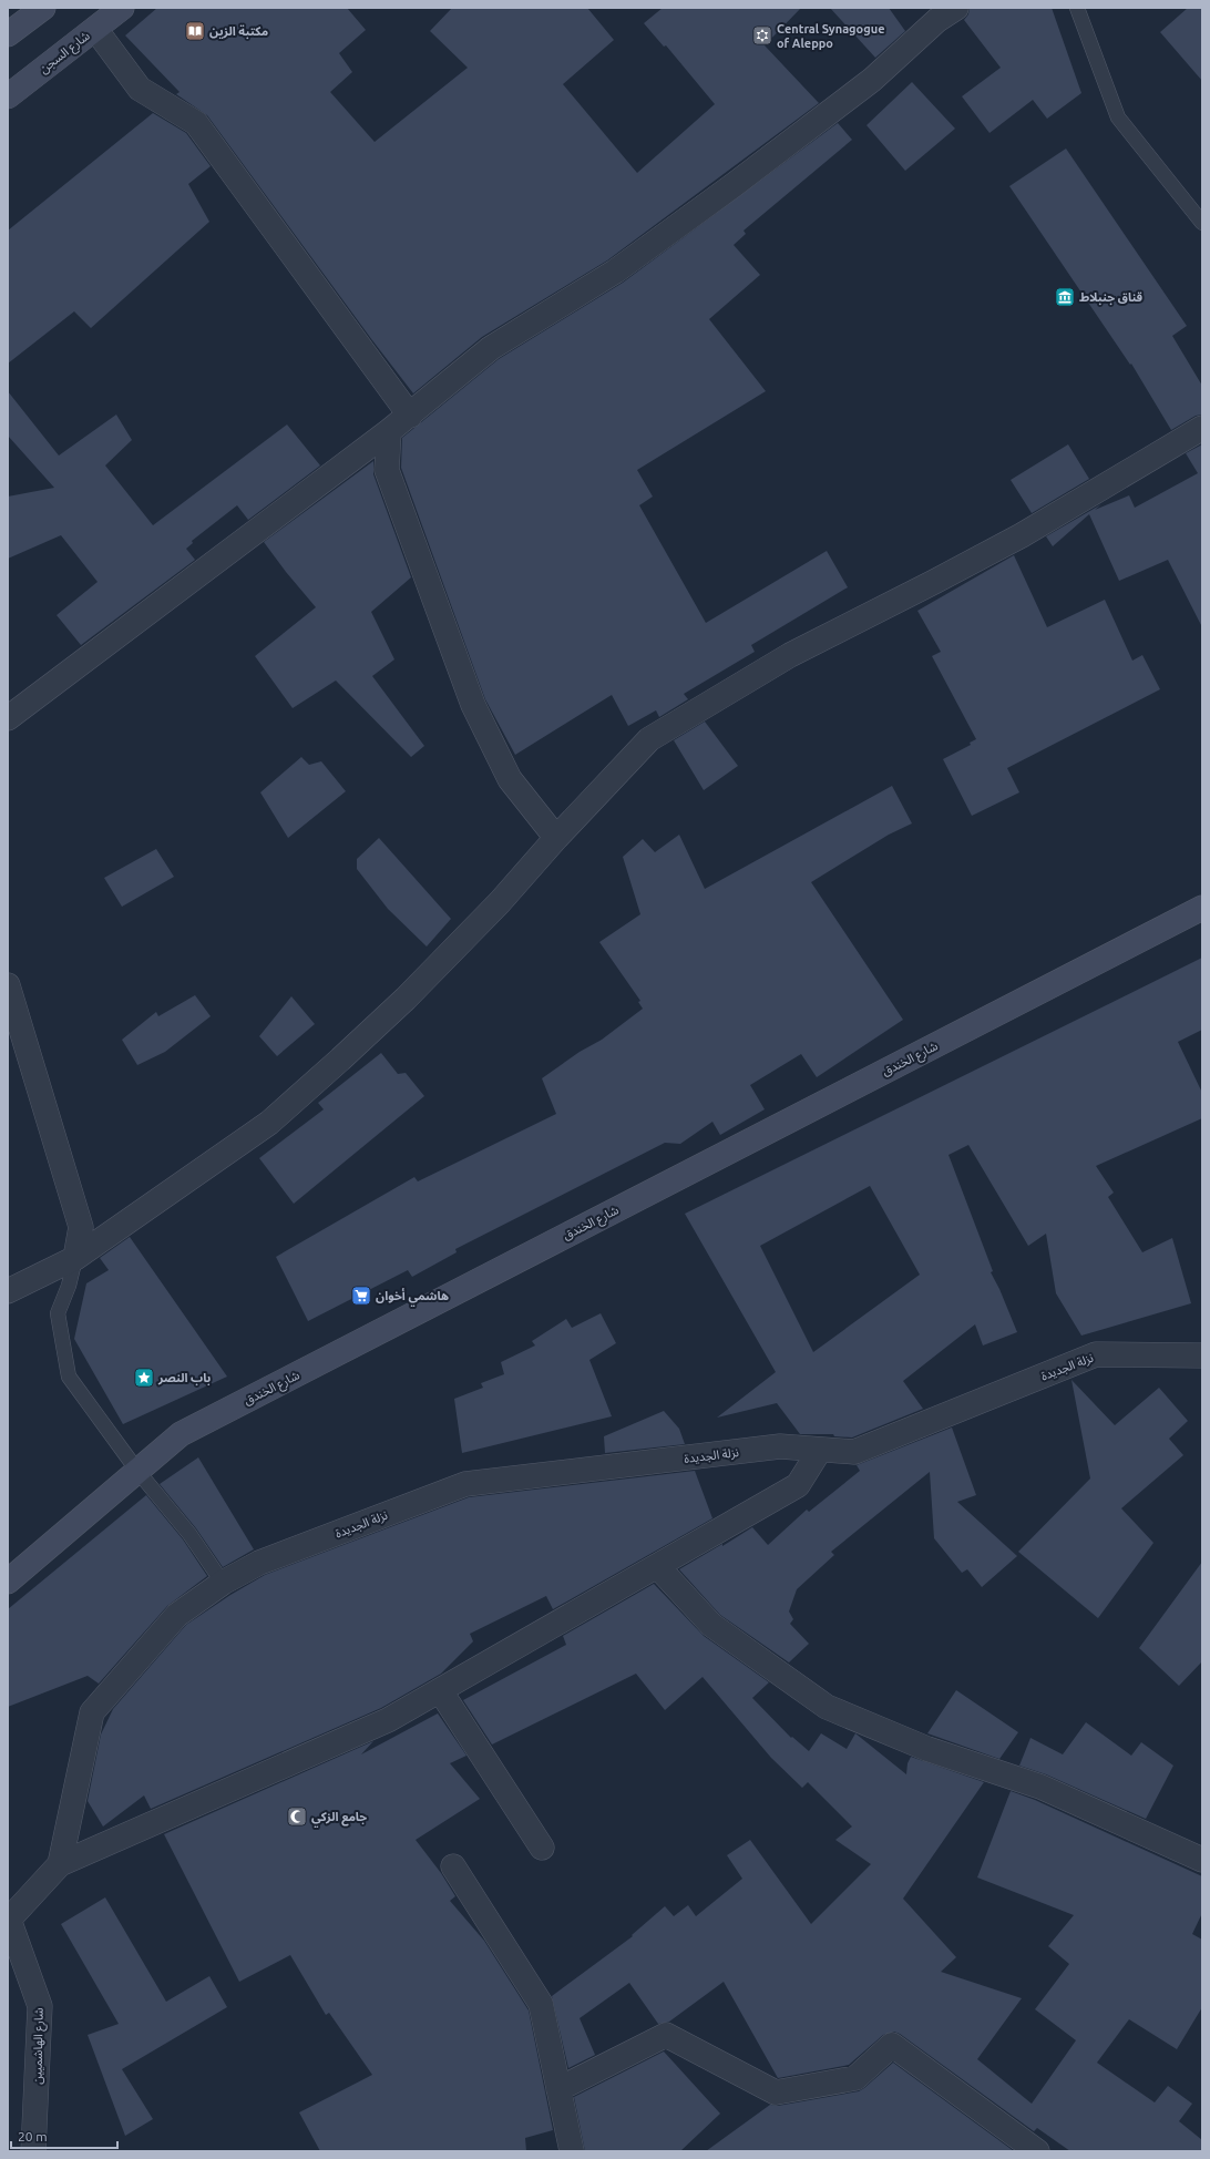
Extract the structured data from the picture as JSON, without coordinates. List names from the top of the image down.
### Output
{
  "streets": {
    "main road": ["شارع السجن", "شارع الخندق"],
    "street": ["نزلة الجديدة", "شارع الهاشميين"]
  },
  "places": {
    "library": ["مكتبة الزين"],
    "synagogue": ["Central Synagogue of Aleppo"],
    "museum": ["قناق جنبلاط"],
    "supermarket": ["هاشمي أخوان"],
    "place": ["باب النصر"],
    "mosque": ["جامع الزكي"]
  },
  "scale_bar": "20 m"
}
